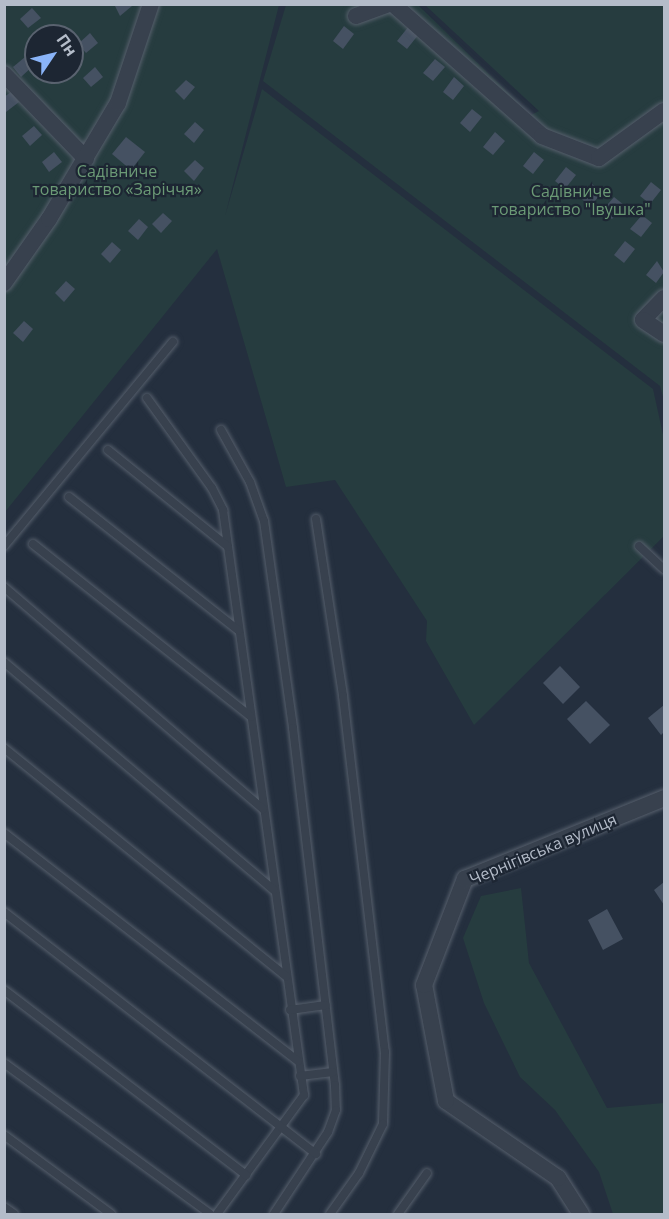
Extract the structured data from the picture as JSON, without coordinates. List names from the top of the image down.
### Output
{
  "streets": {
    "street": ["Чернігівська вулиця"]
  },
  "parks": ["Садівниче товариство «Заріччя»", "Садівниче товариство \"Івушка\""],
  "north": "top right"
}
